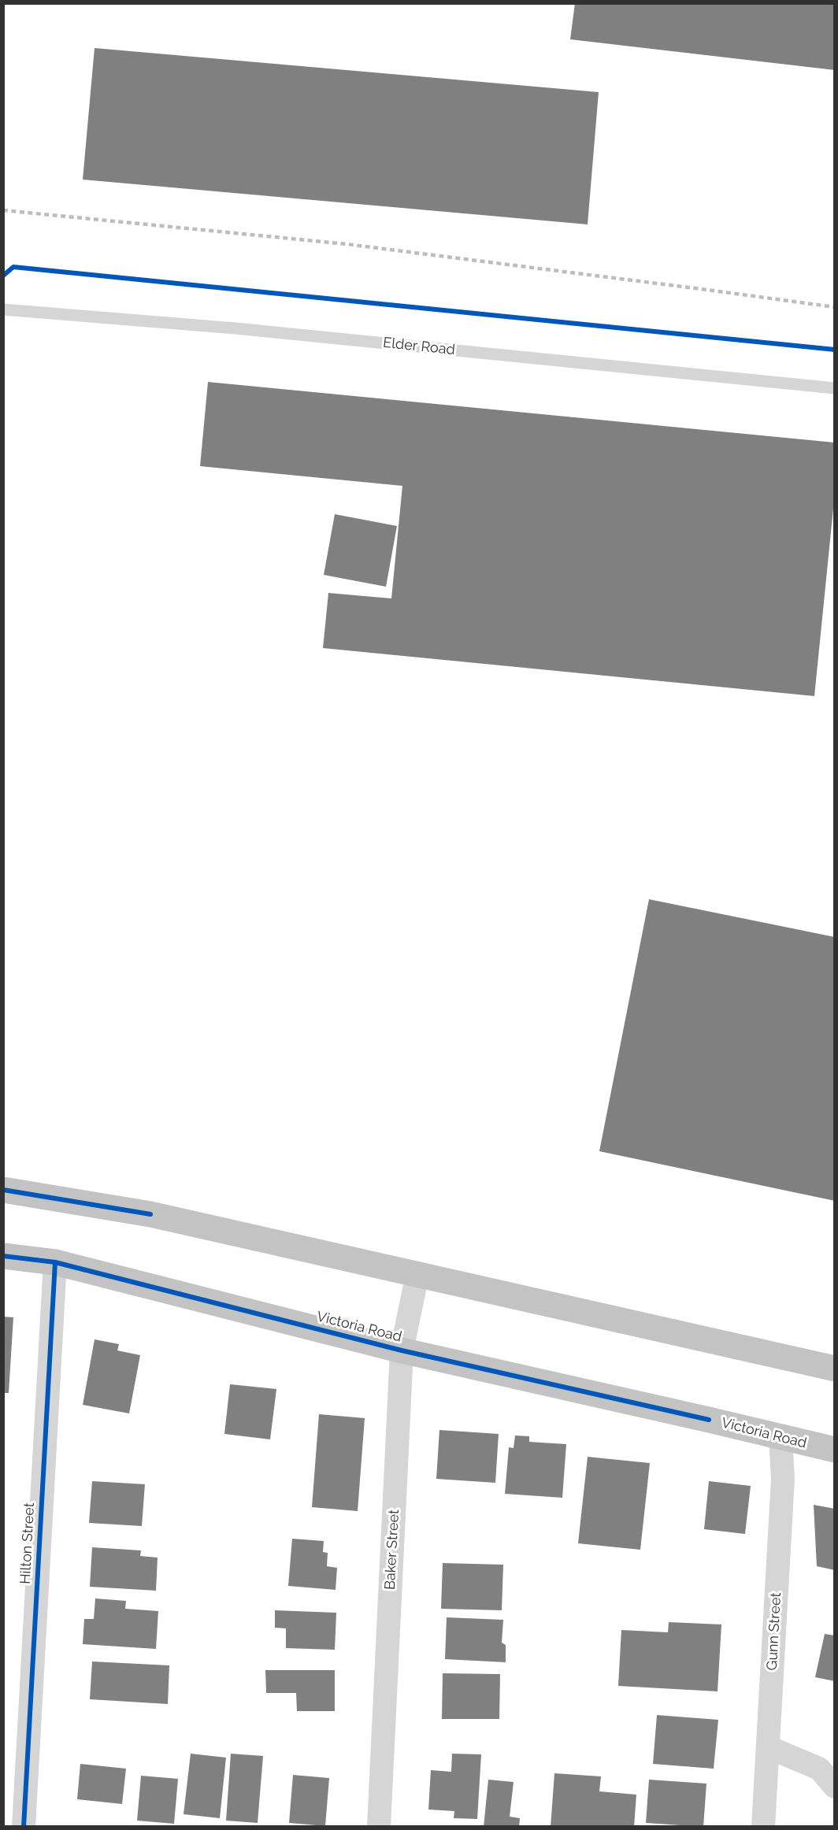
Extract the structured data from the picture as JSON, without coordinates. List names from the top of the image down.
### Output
{
  "streets": {
    "highway": ["Victoria Road"],
    "street": ["Hilton Street", "Baker Street", "Gunn Street"],
    "lane": ["Elder Road"]
  },
  "crossings": [
    ["Victoria Road", "Hilton Street"],
    ["Victoria Road", "Baker Street"],
    ["Victoria Road", "Gunn Street"]
  ]
}
